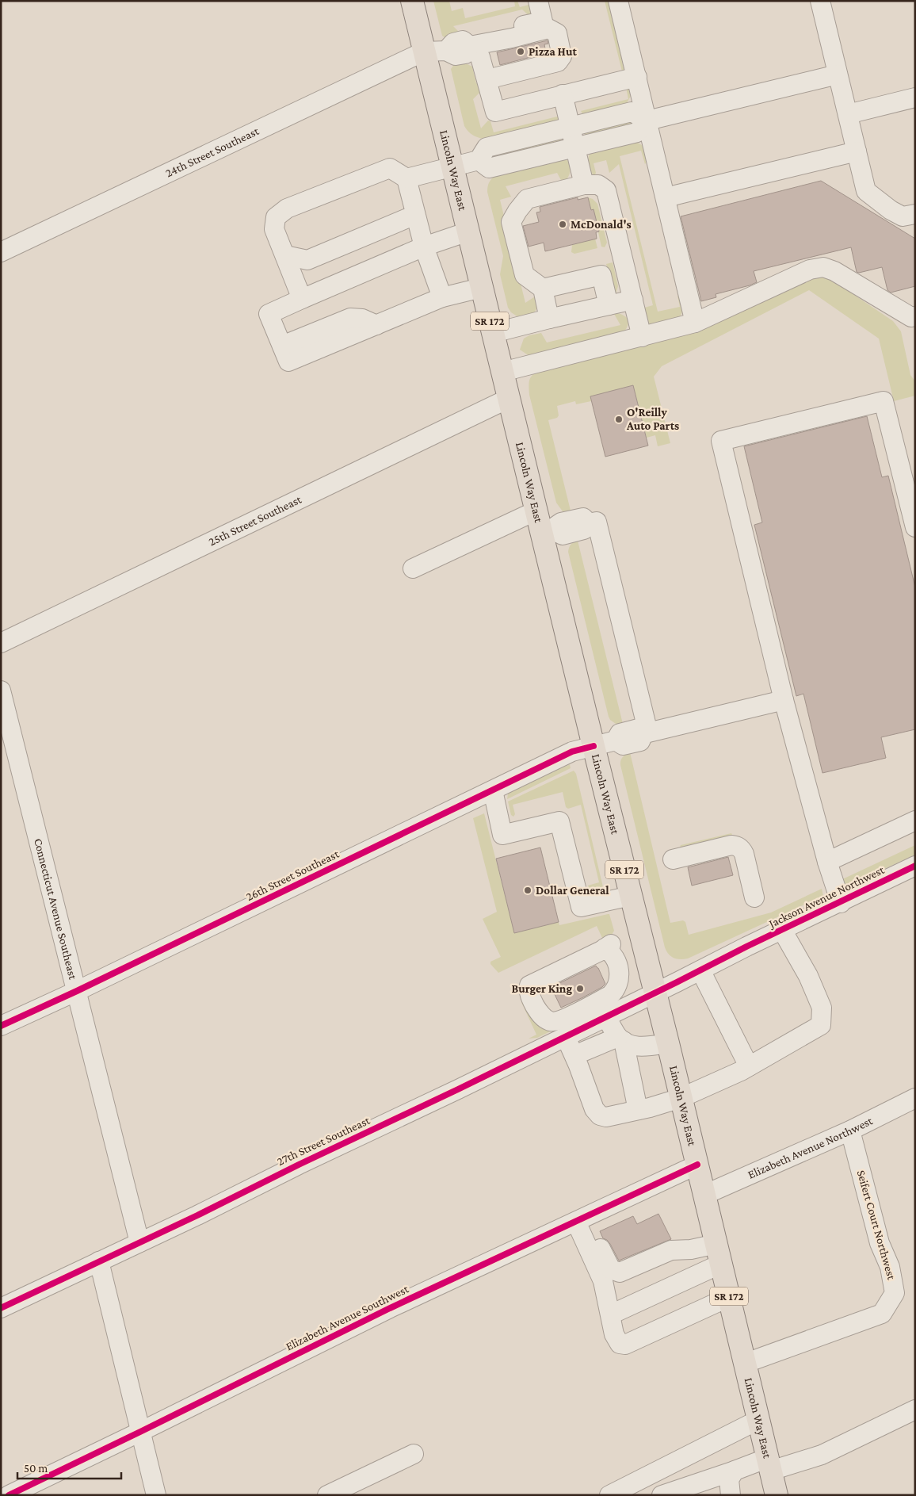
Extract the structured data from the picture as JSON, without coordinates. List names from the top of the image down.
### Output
{
  "streets": {
    "main road": ["Lincoln Way East", "SR 172"],
    "street": [
      "24th Street Southeast",
      "25th Street Southeast",
      "26th Street Southeast",
      "Jackson Avenue Northwest",
      "Connecticut Avenue Southeast",
      "27th Street Southeast",
      "Elizabeth Avenue Northwest",
      "Seifert Court Northwest",
      "Elizabeth Avenue Southwest"
    ]
  },
  "crossings": [
    ["24th Street Southeast", "Lincoln Way East"],
    ["Lincoln Way East", "25th Street Southeast"],
    ["Lincoln Way East", "26th Street Southeast"],
    ["Lincoln Way East", "27th Street Southeast"],
    ["Lincoln Way East", "Elizabeth Avenue Northwest"],
    ["Lincoln Way East", "Seifert Court Northwest"],
    ["Lincoln Way East", "Elizabeth Avenue Southwest"],
    ["26th Street Southeast", "Connecticut Avenue Southeast"],
    ["Jackson Avenue Northwest", "27th Street Southeast"],
    ["Connecticut Avenue Southeast", "27th Street Southeast"],
    ["Elizabeth Avenue Northwest", "Seifert Court Northwest"]
  ],
  "places": [
    "Pizza Hut",
    "McDonald's",
    "O'Reilly Auto Parts",
    "Dollar General",
    "Burger King"
  ],
  "scale_bar": "50 m"
}
